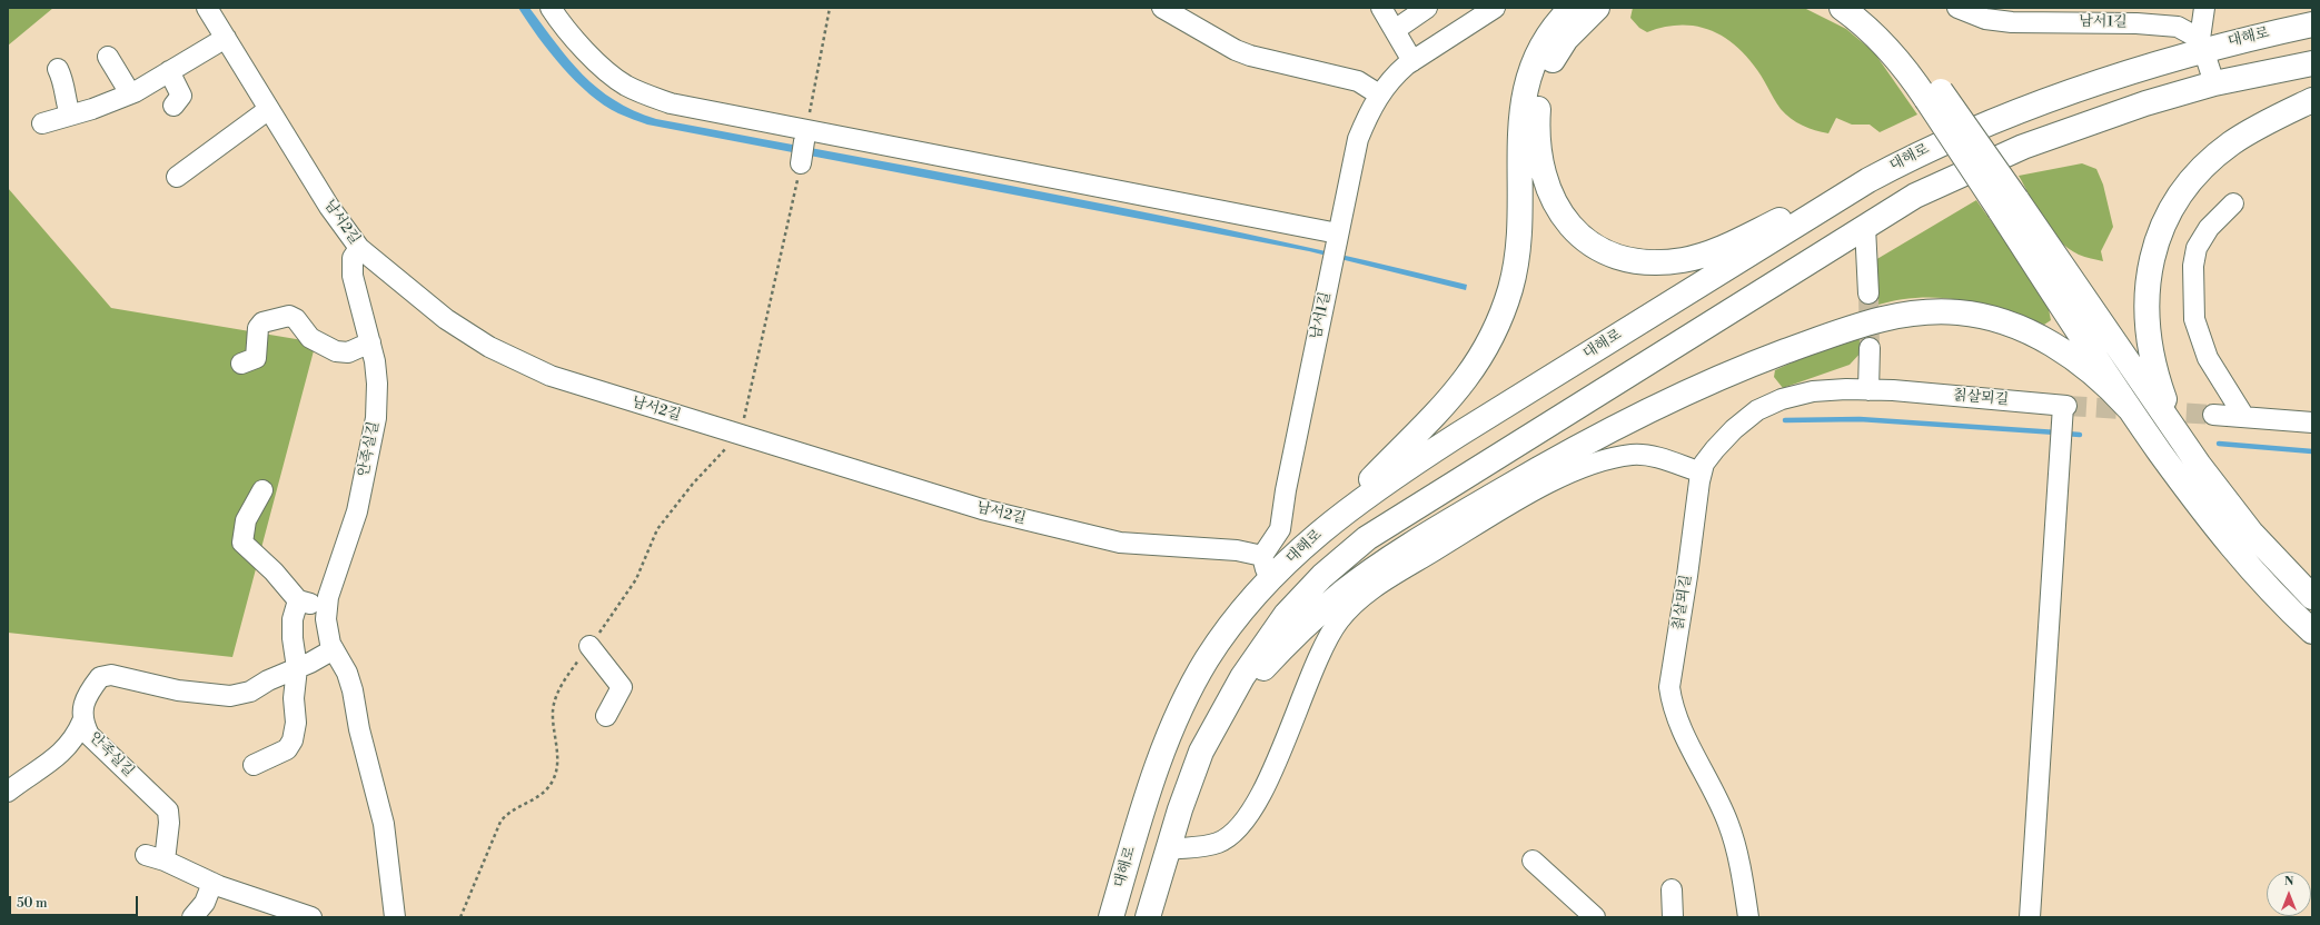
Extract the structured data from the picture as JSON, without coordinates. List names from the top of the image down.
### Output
{
  "streets": {
    "highway": ["대해로"],
    "street": [
      "남서1길",
      "남서2길",
      "칡살뫼길",
      "안족실길"
    ]
  },
  "crossings": [
    ["남서1길", "대해로"],
    ["남서1길", "남서2길"],
    ["남서2길", "안족실길"]
  ],
  "scale_bar": "50 m",
  "north": "top"
}
